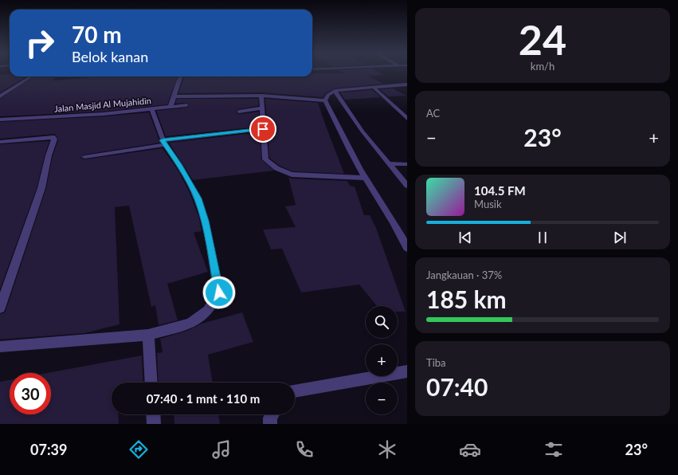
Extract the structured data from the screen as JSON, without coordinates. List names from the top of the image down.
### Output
{
  "streets": {
    "street": ["Jalan Masjid Al Mujahidin"]
  },
  "page": {
    "tile": [
      ["24", "km/h"],
      "AC",
      ["Jangkauan · 37%", "185 km"],
      ["Tiba", "07:40"]
    ],
    "turn": ["70 m", "Belok kanan"],
    "heat": ["−", "23°", "+"],
    "song": ["104.5 FM", "Musik"],
    "map_buttons": ["+", "−"],
    "limit": "30",
    "trip": "07:40 · 1 mnt · 110 m",
    "tabs": ["07:39", "23°"]
  }
}
